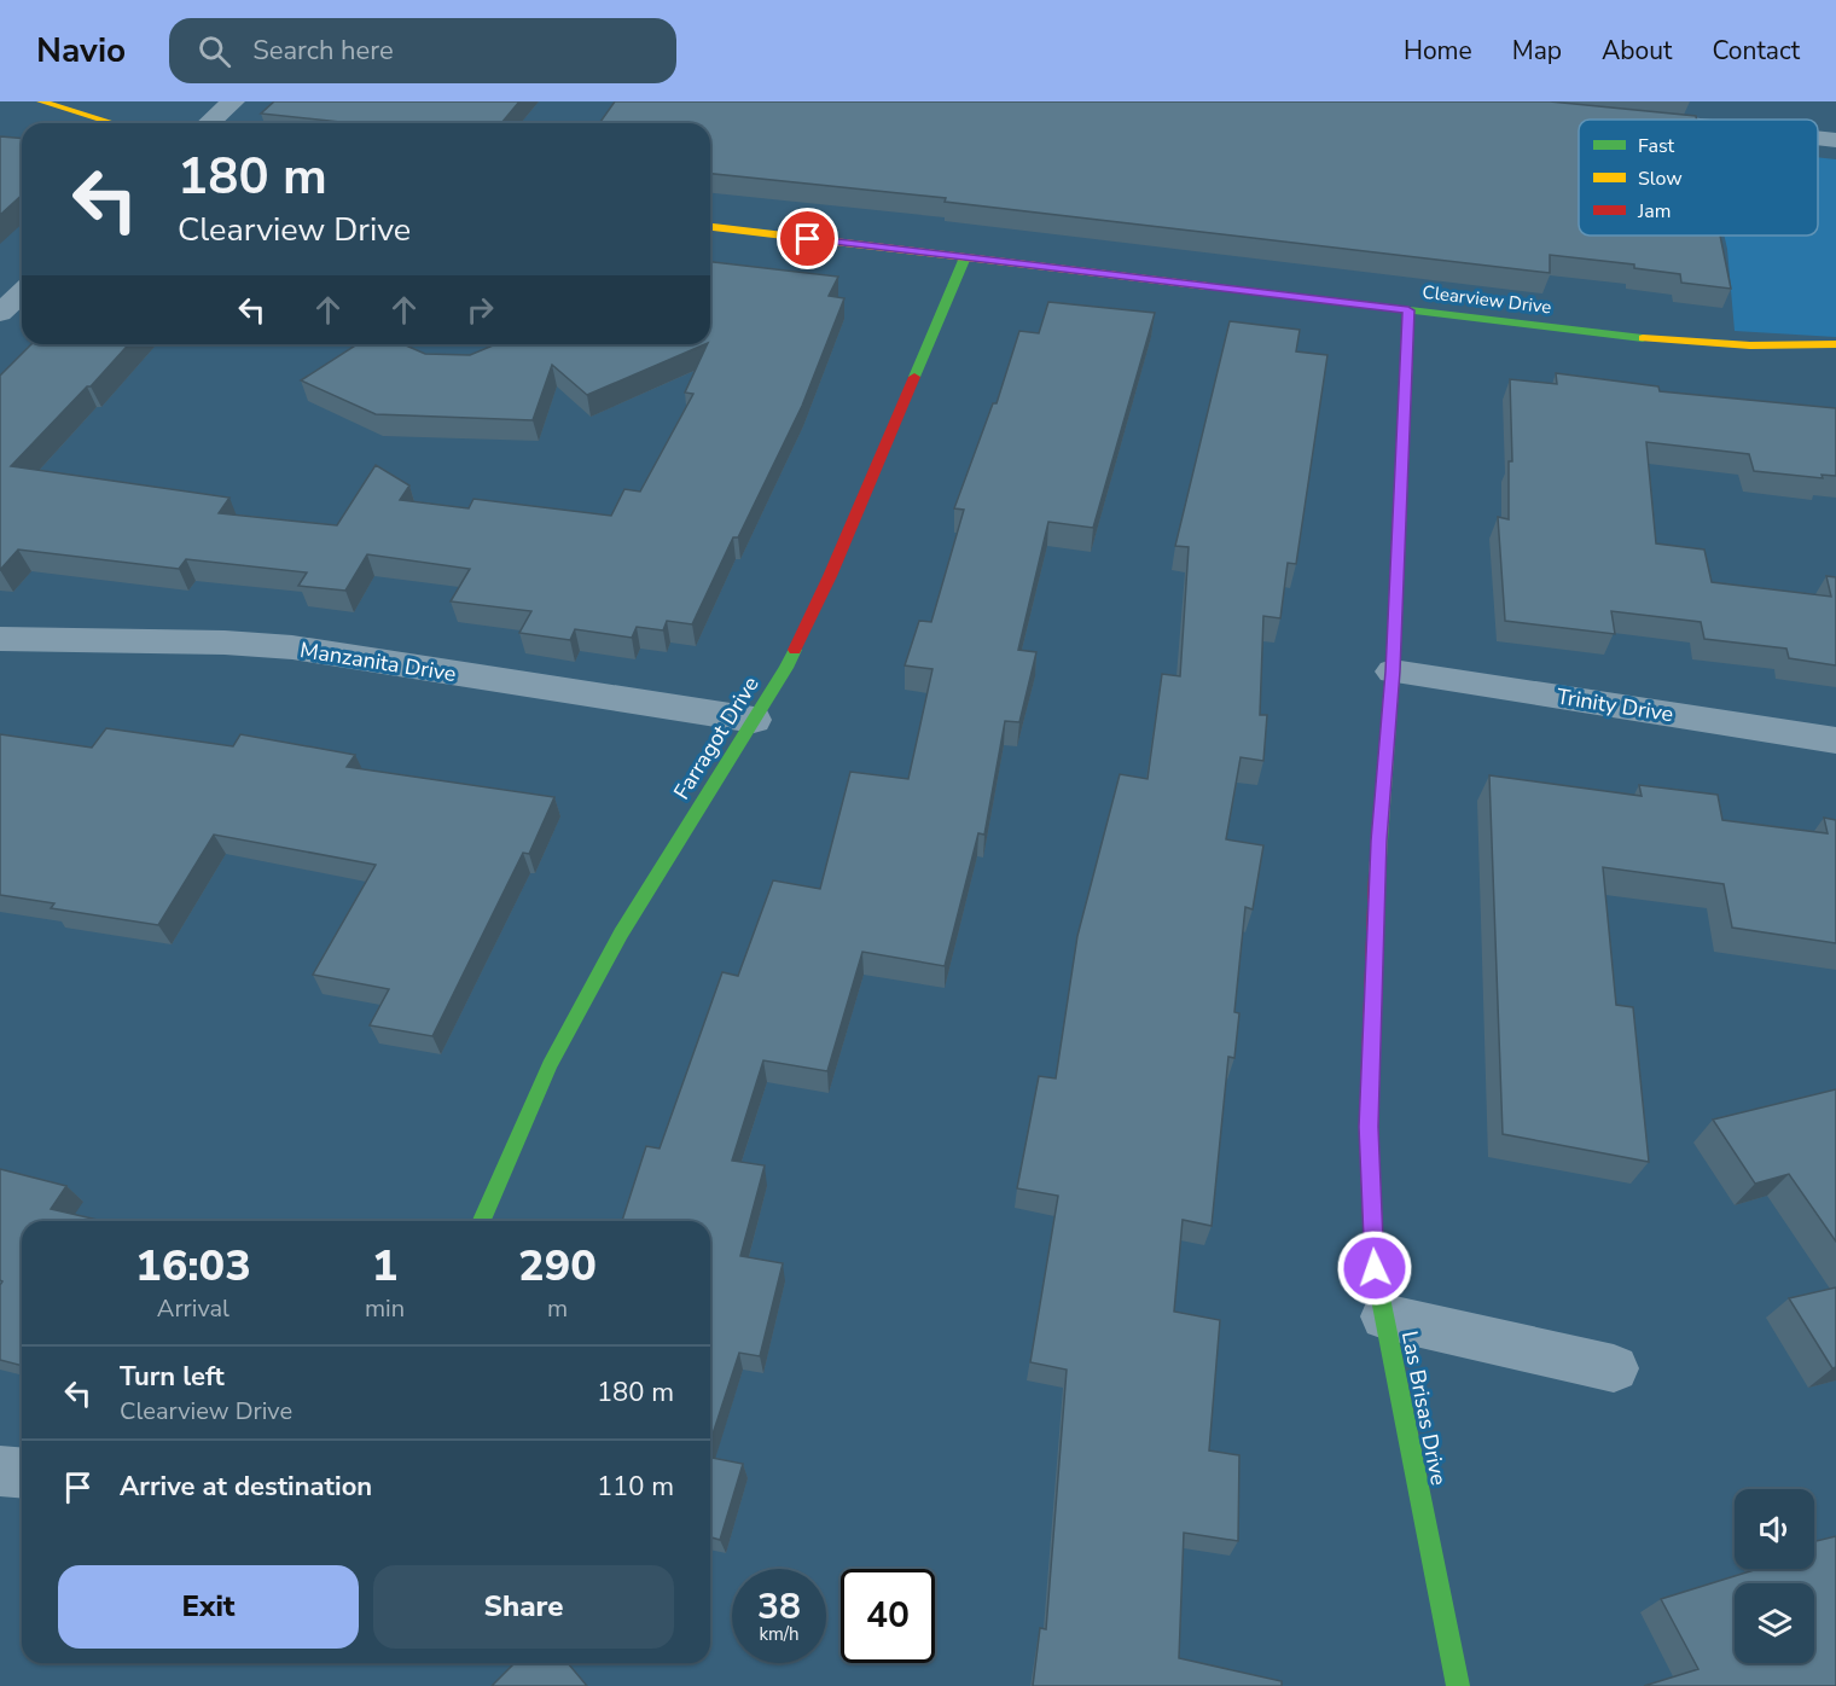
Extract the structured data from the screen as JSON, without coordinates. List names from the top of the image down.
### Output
{
  "streets": {
    "street": [
      "Clearview Drive",
      "Manzanita Drive",
      "Trinity Drive",
      "Farragot Drive",
      "Las Brisas Drive"
    ]
  },
  "crossings": [
    ["Clearview Drive", "Farragot Drive"],
    ["Clearview Drive", "Las Brisas Drive"],
    ["Manzanita Drive", "Farragot Drive"],
    ["Trinity Drive", "Las Brisas Drive"]
  ],
  "legend": ["Fast", "Slow", "Jam"],
  "page": {
    "header": "Navio",
    "search": "Search here",
    "nav": [
      "Home",
      "Map",
      "About",
      "Contact"
    ],
    "turn": ["180 m", "Clearview Drive"],
    "eta": [
      "16:03",
      "Arrival",
      "1",
      "min",
      "290",
      "m"
    ],
    "list": [
      {
        "name": "Turn left",
        "note": "Clearview Drive",
        "value": "180 m"
      },
      {
        "name": "Arrive at destination",
        "value": "110 m"
      }
    ],
    "buttons": ["Exit", "Share"],
    "speed": "38 km/h",
    "limit": "40"
  }
}
